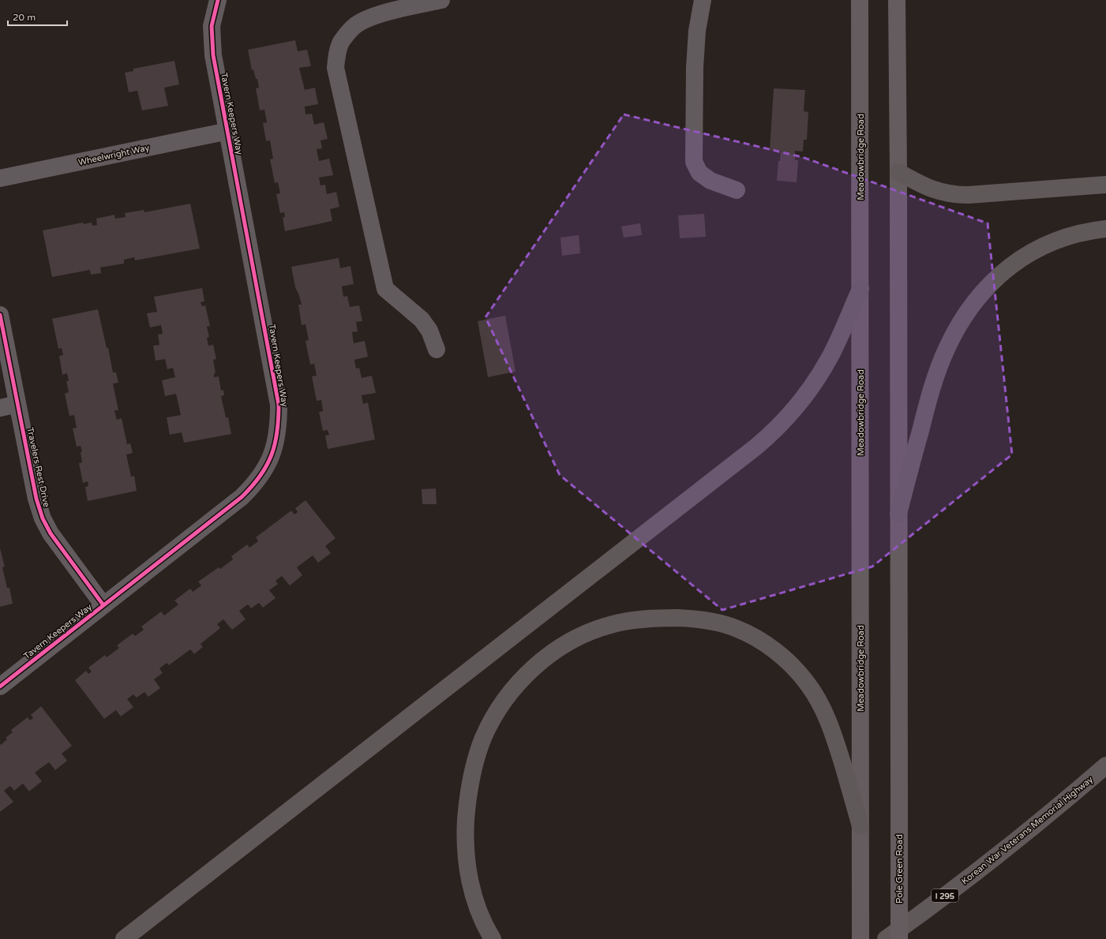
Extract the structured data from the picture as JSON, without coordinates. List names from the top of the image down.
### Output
{
  "streets": {
    "highway": ["Korean War Veterans Memorial Highway", "I 295"],
    "main road": ["Meadowbridge Road", "Pole Green Road"],
    "street": ["Tavern Keepers Way", "Wheelwright Way", "Travelers Rest Drive"]
  },
  "crossings": [
    ["Tavern Keepers Way", "Wheelwright Way"],
    ["Tavern Keepers Way", "Travelers Rest Drive"]
  ],
  "scale_bar": "20 m"
}
